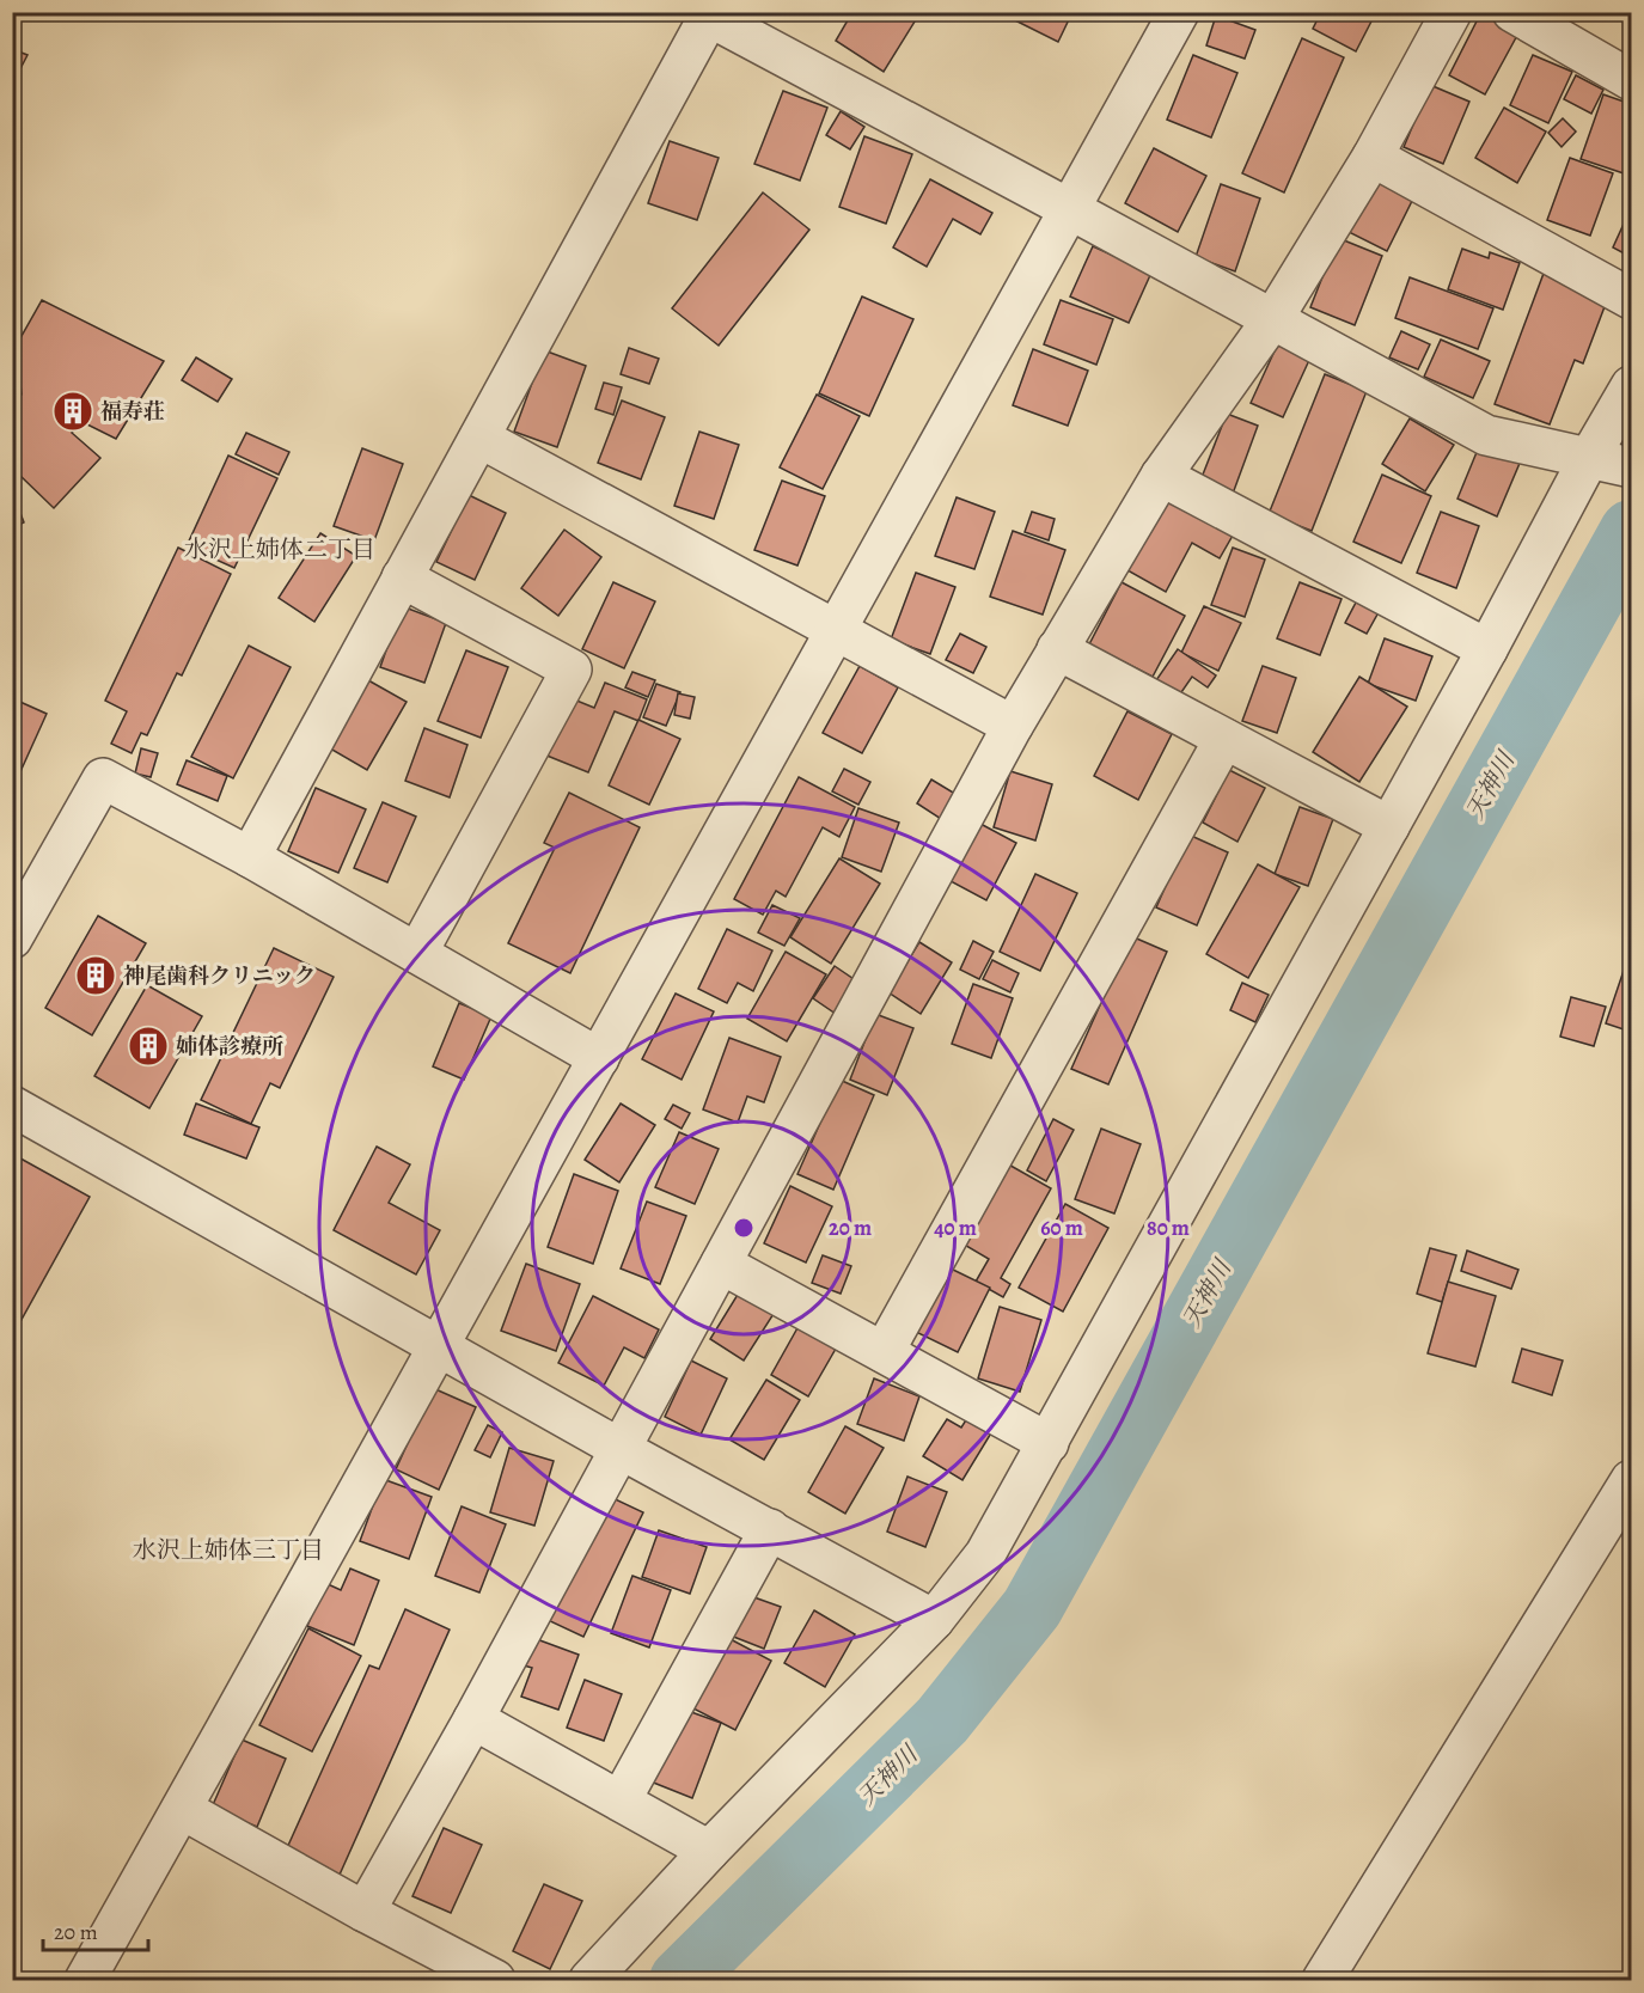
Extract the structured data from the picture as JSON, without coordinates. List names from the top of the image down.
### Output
{
  "districts": ["水沢上姉体二丁目", "水沢上姉体三丁目"],
  "water": ["天神川"],
  "places": {
    "building": ["福寿荘", "神尾歯科クリニック", "姉体診療所"]
  },
  "scale_bar": "20 m",
  "rings": [
    "20 m",
    "40 m",
    "60 m",
    "80 m"
  ]
}
